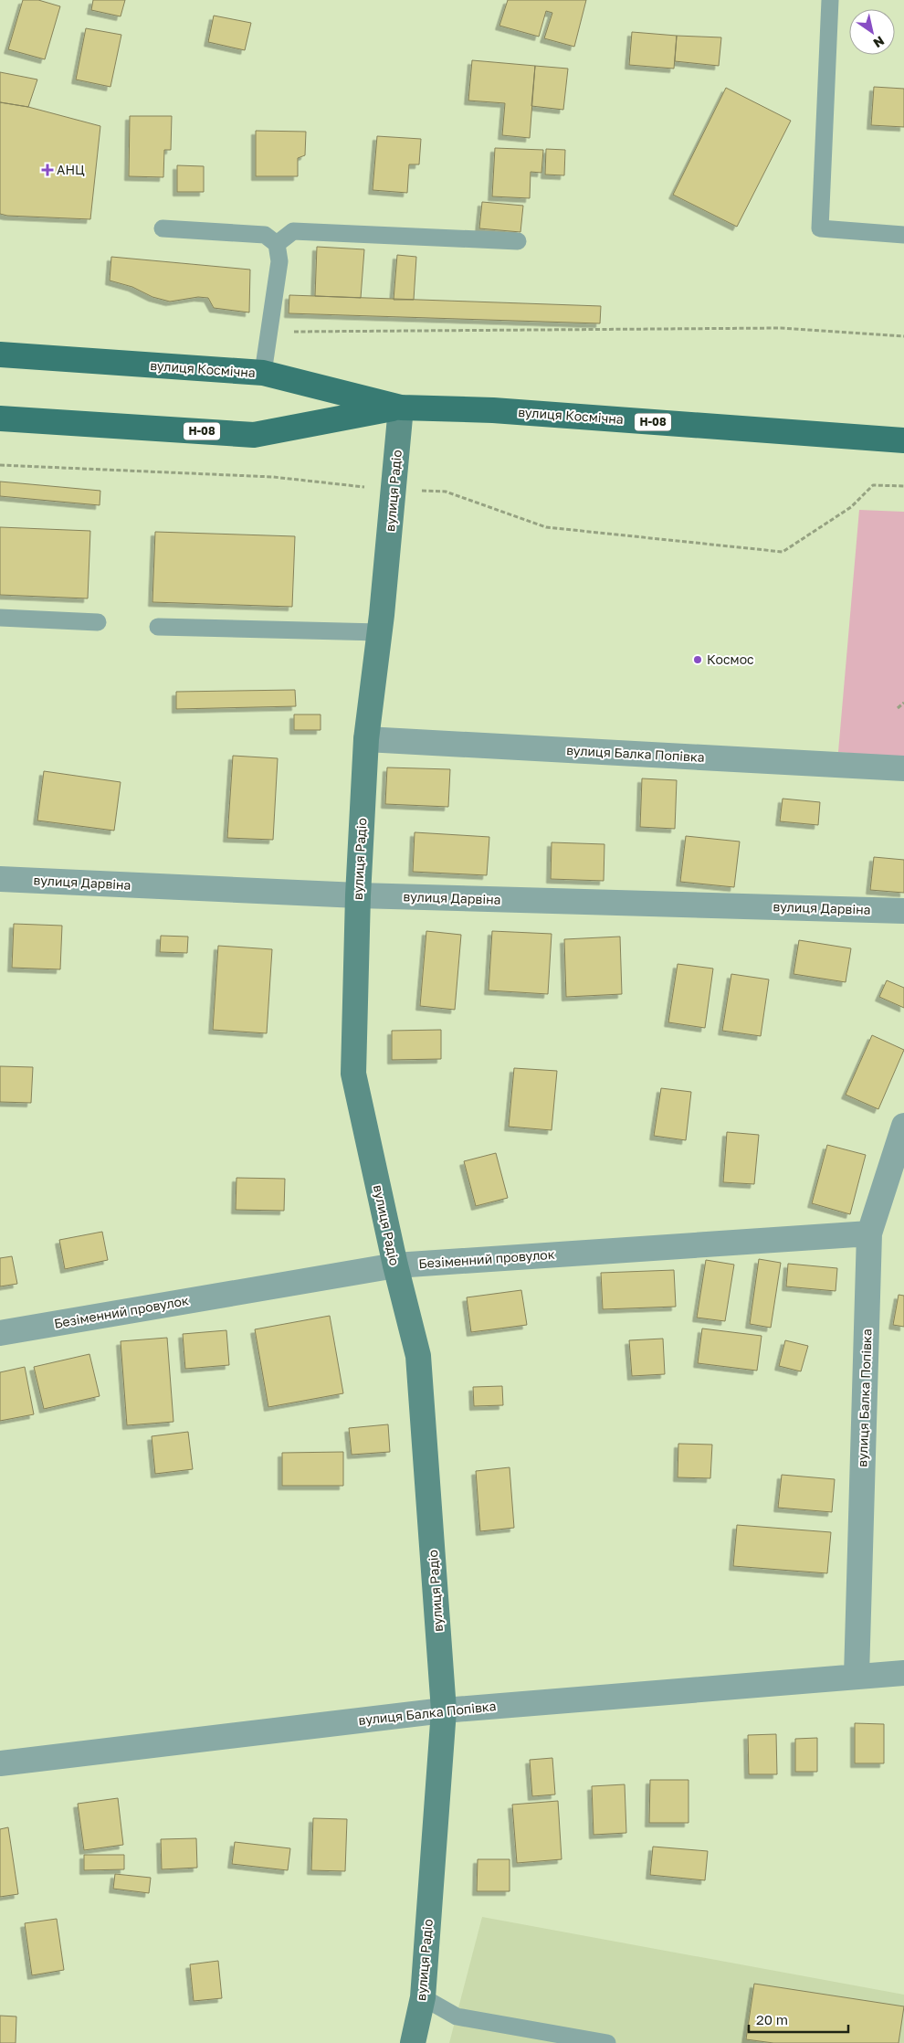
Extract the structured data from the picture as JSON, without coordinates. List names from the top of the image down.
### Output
{
  "streets": {
    "main road": ["вулиця Космічна", "Н-08"],
    "street": [
      "вулиця Радіо",
      "вулиця Балка Попівка",
      "вулиця Дарвіна",
      "Безіменний провулок"
    ]
  },
  "crossings": [
    ["вулиця Космічна", "вулиця Радіо"],
    ["вулиця Радіо", "вулиця Балка Попівка"],
    ["вулиця Радіо", "вулиця Дарвіна"],
    ["вулиця Радіо", "Безіменний провулок"],
    ["вулиця Балка Попівка", "Безіменний провулок"]
  ],
  "places": {
    "health": ["АНЦ"],
    "other": ["Космос"]
  },
  "scale_bar": "20 m",
  "north": "bottom right"
}
